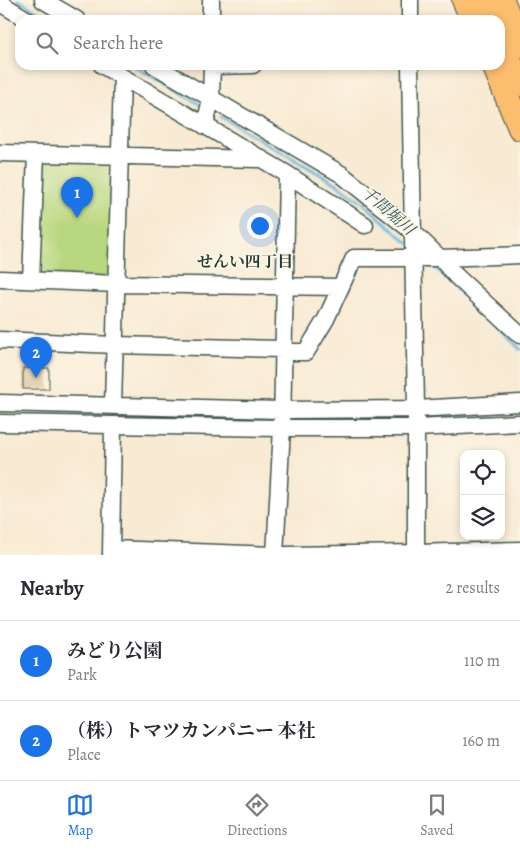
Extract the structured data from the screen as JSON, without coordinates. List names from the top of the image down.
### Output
{
  "districts": ["せんい四丁目"],
  "water": ["千間堀川"],
  "page": {
    "search": "Search here",
    "pins": ["1", "2"],
    "heading": ["Nearby", "2 results"],
    "list": [
      {
        "mark": "1",
        "name": "みどり公園",
        "note": "Park",
        "value": "110 m"
      },
      {
        "mark": "2",
        "name": "（株）トマツカンパニー 本社",
        "note": "Place",
        "value": "160 m"
      }
    ],
    "nav": ["Map", "Directions", "Saved"]
  }
}
